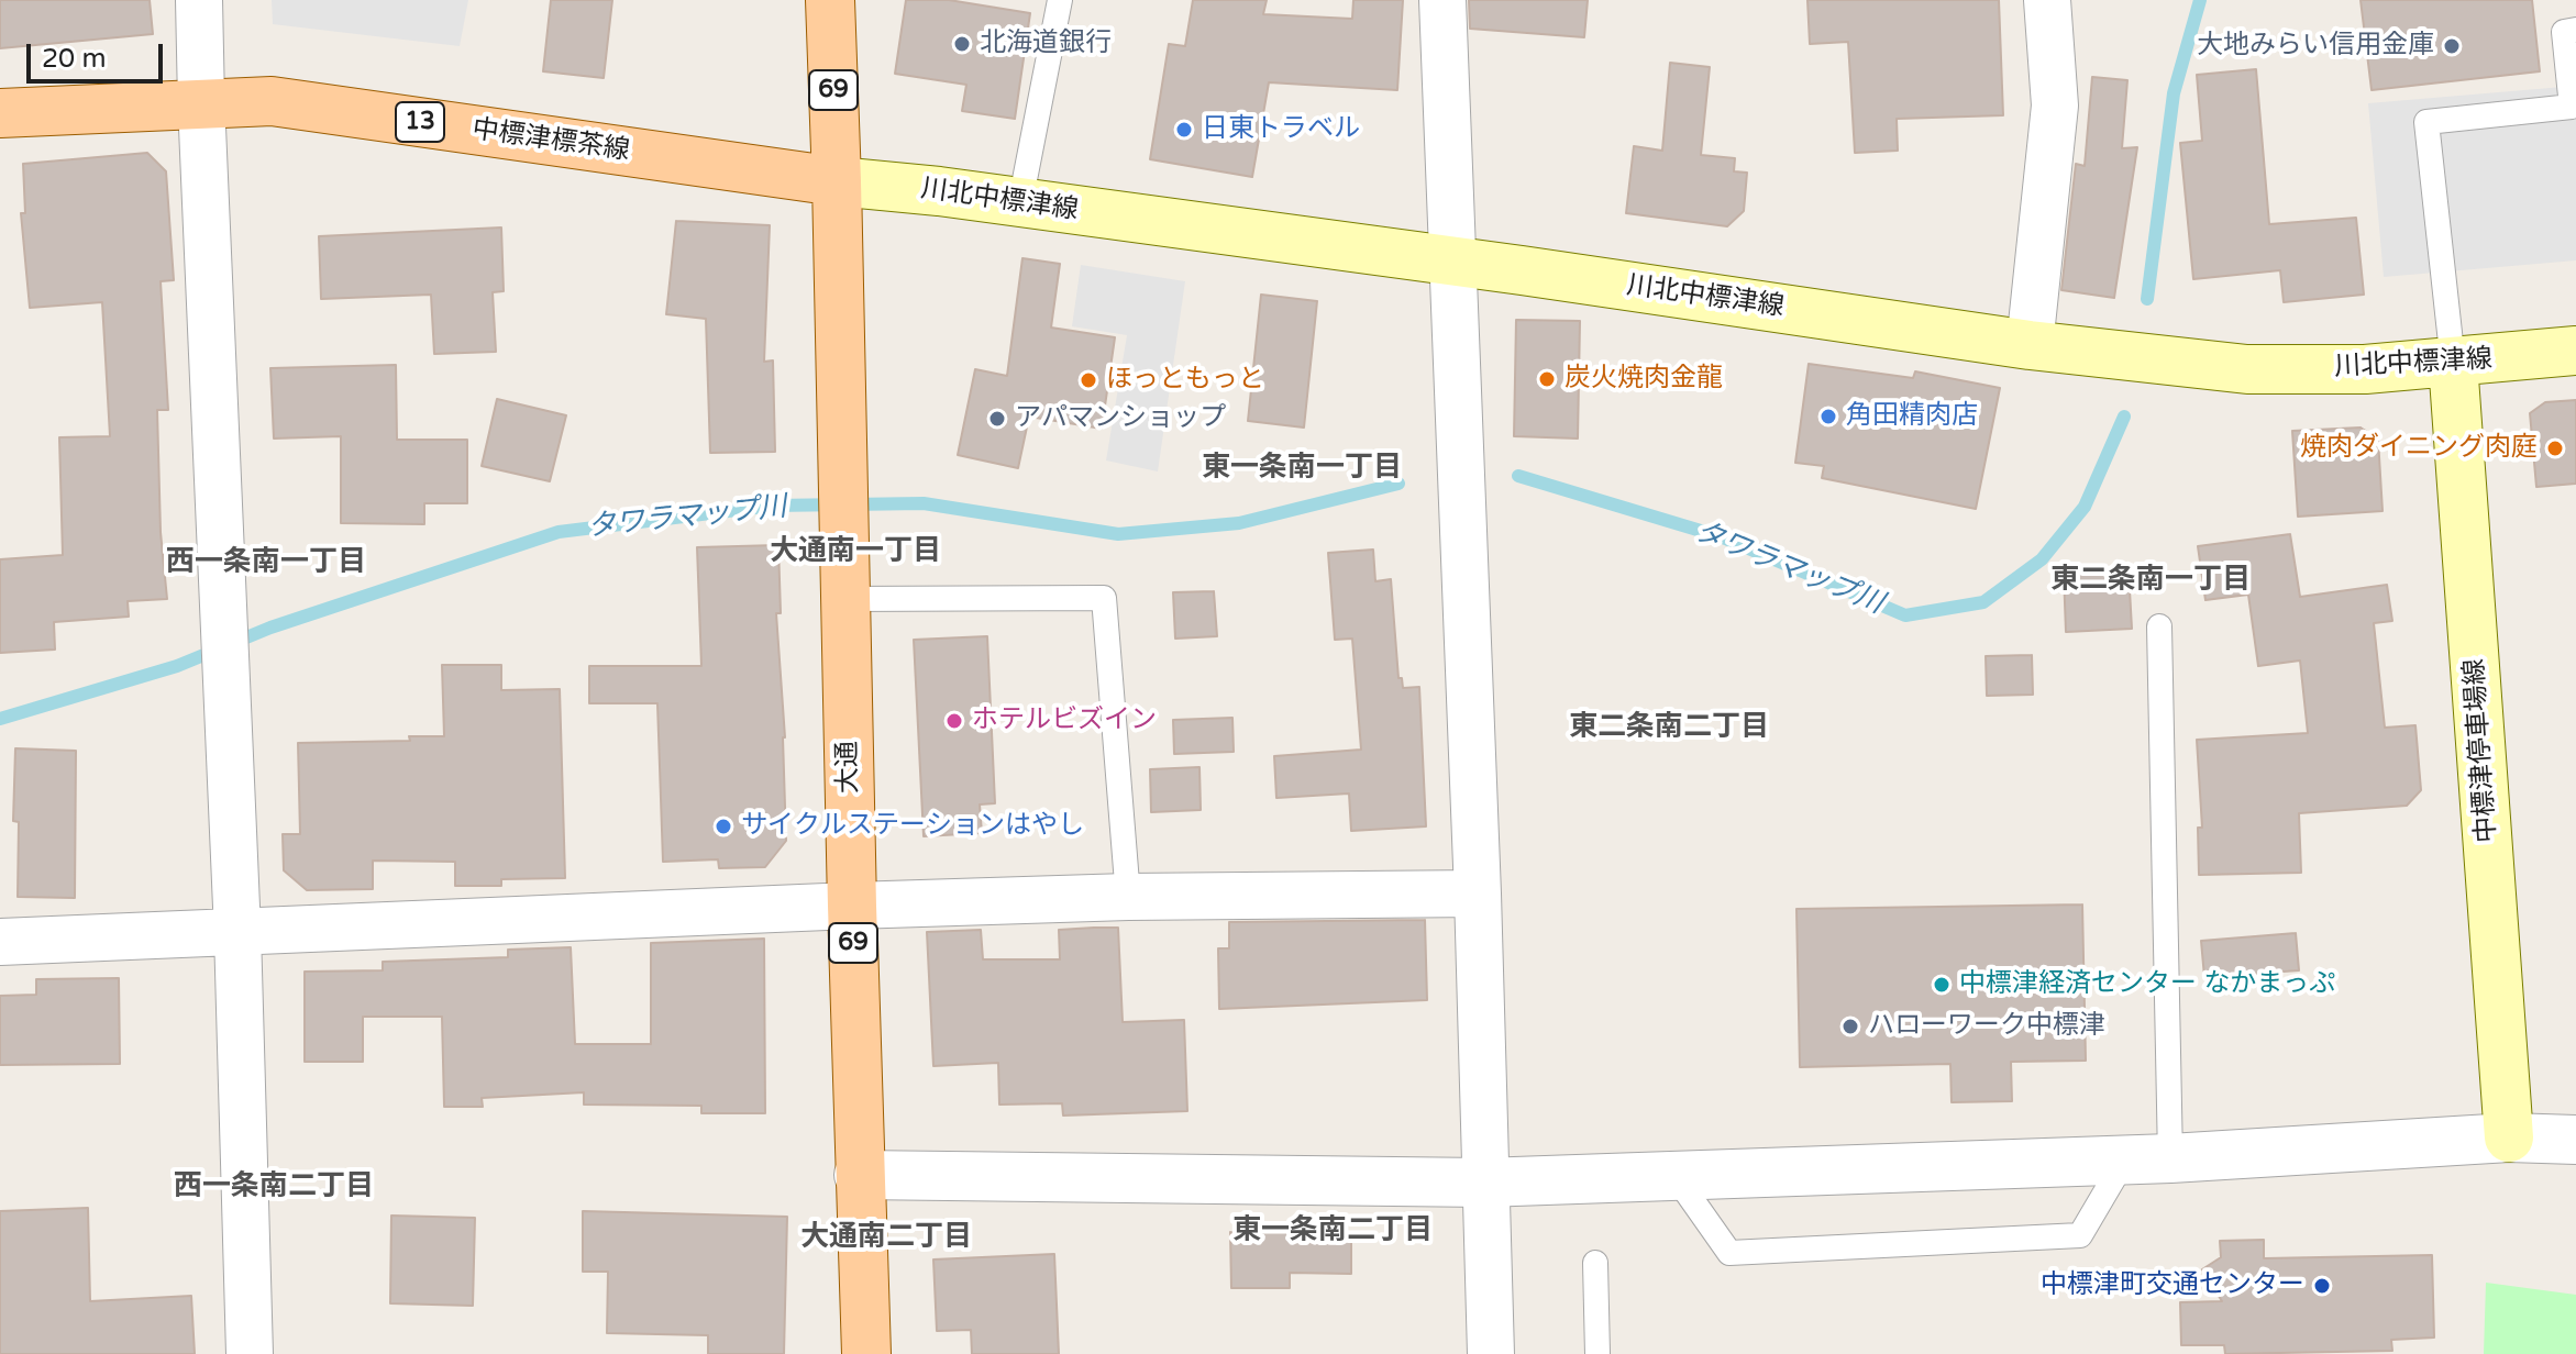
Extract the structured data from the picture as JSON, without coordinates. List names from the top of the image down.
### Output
{
  "streets": {
    "main road": [
      "69",
      "13",
      "中標津標茶線",
      "川北中標津線",
      "中標津停車場線",
      "大通"
    ]
  },
  "crossings": [
    ["69", "中標津標茶線"],
    ["69", "川北中標津線"],
    ["69", "大通"],
    ["中標津標茶線", "川北中標津線"],
    ["中標津標茶線", "大通"],
    ["川北中標津線", "中標津停車場線"],
    ["川北中標津線", "大通"]
  ],
  "districts": [
    "東一条南一丁目",
    "大通南一丁目",
    "西一条南一丁目",
    "東二条南一丁目",
    "東二条南二丁目",
    "西一条南二丁目",
    "東一条南二丁目",
    "大通南二丁目"
  ],
  "water": ["タワラマップ川"],
  "places": [
    "北海道銀行",
    "大地みらい信用金庫",
    "日東トラベル",
    "炭火焼肉金龍",
    "ほっともっと",
    "角田精肉店",
    "アパマンショップ",
    "焼肉ダイニング肉庭",
    "ホテルビズイン",
    "サイクルステーションはやし",
    "中標津経済センター なかまっぷ",
    "ハローワーク中標津",
    "中標津町交通センター"
  ],
  "scale_bar": "20 m"
}
